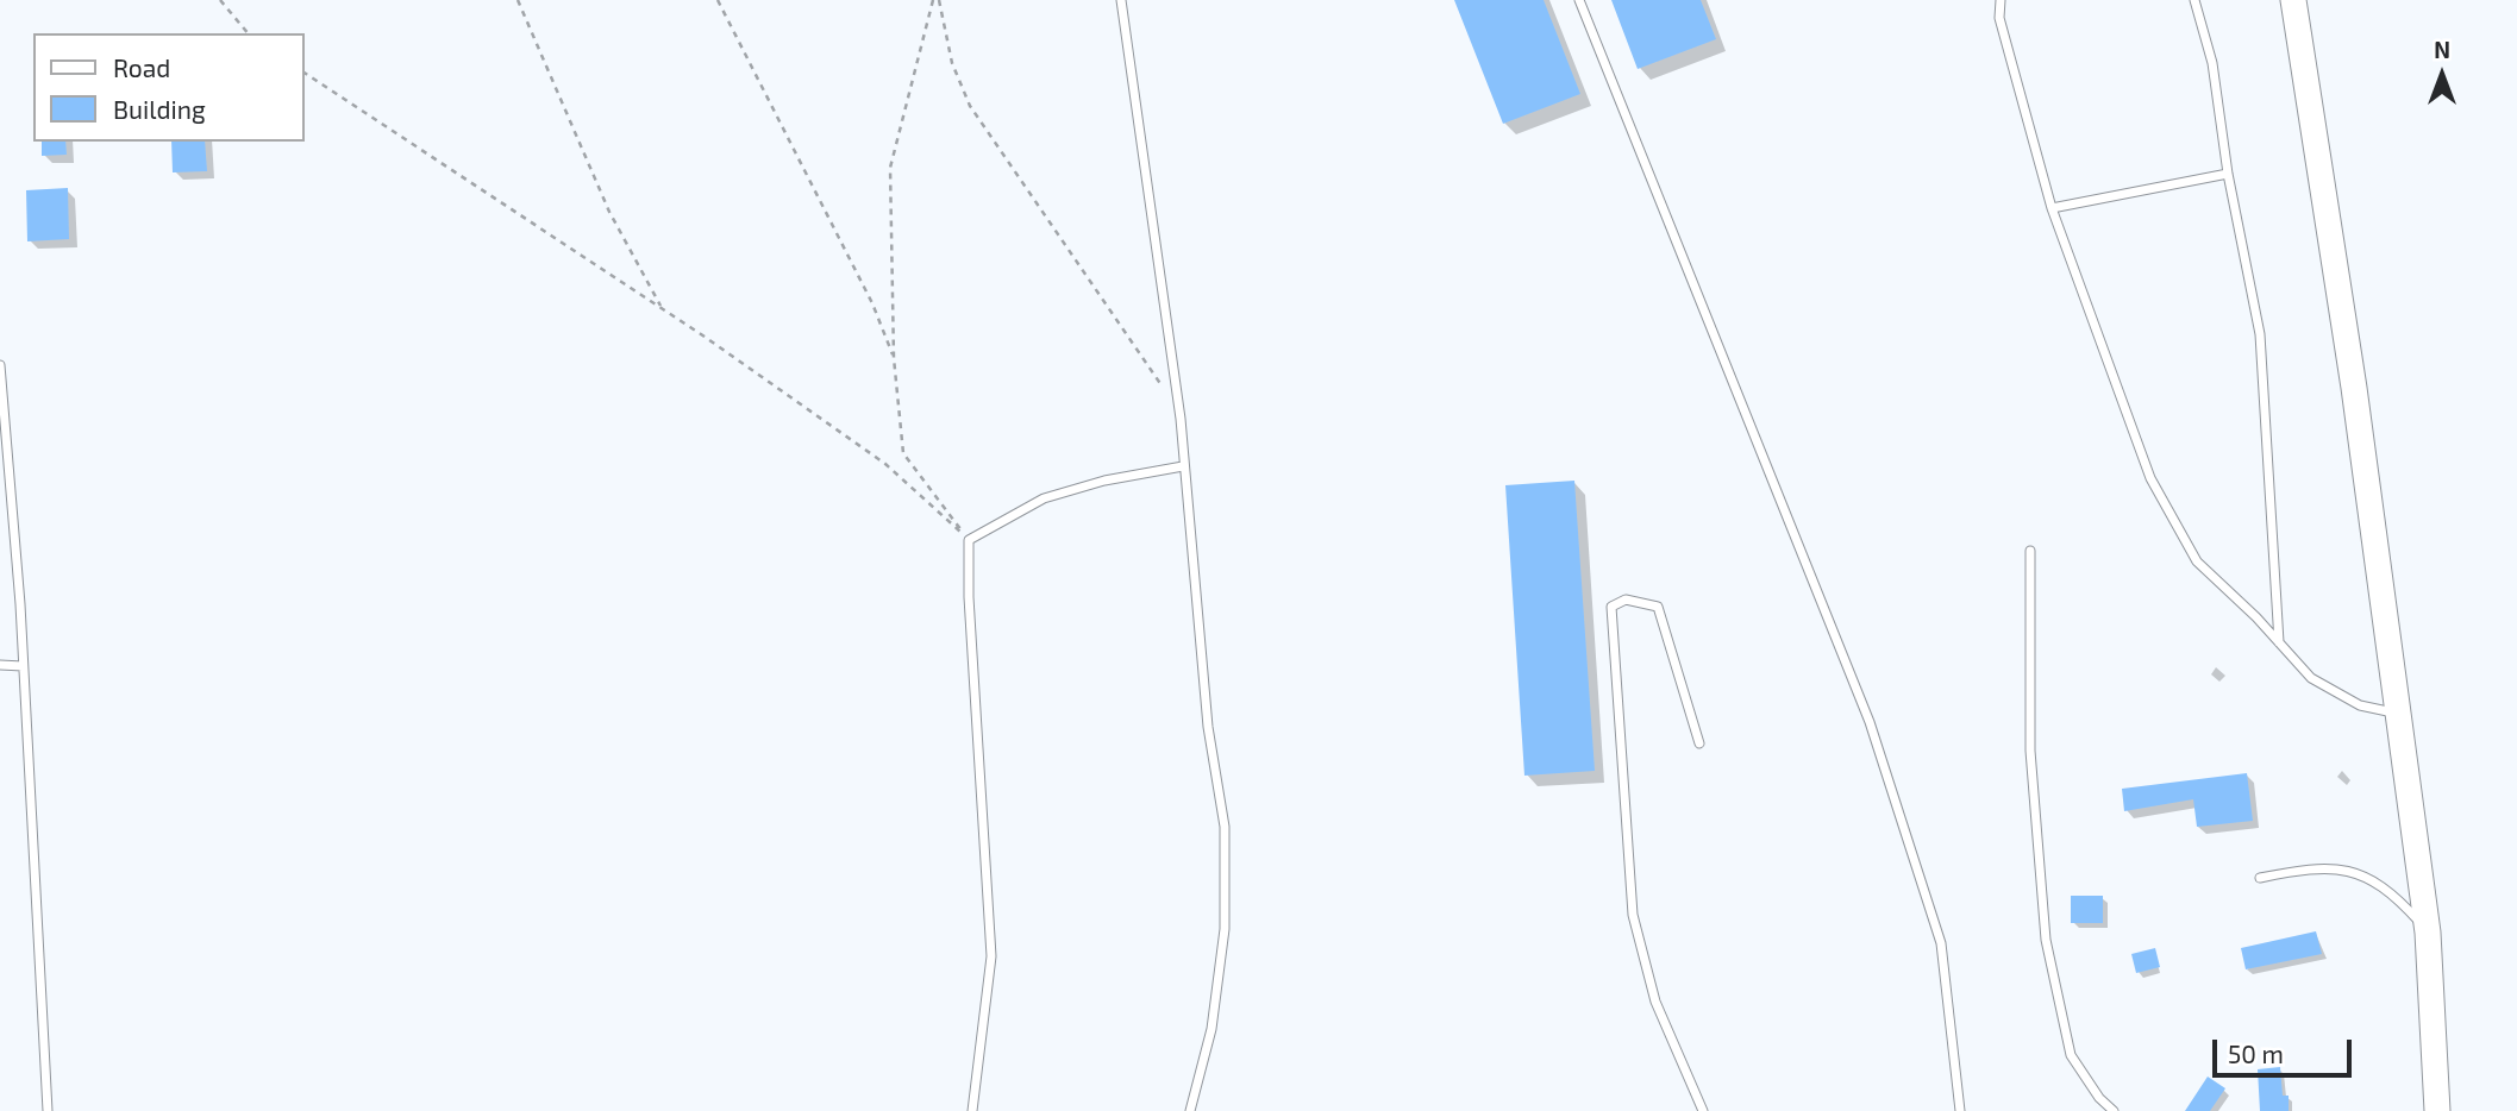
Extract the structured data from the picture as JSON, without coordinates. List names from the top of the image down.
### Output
{
  "legend": ["Road", "Building"],
  "scale_bar": "50 m",
  "north": "top"
}
